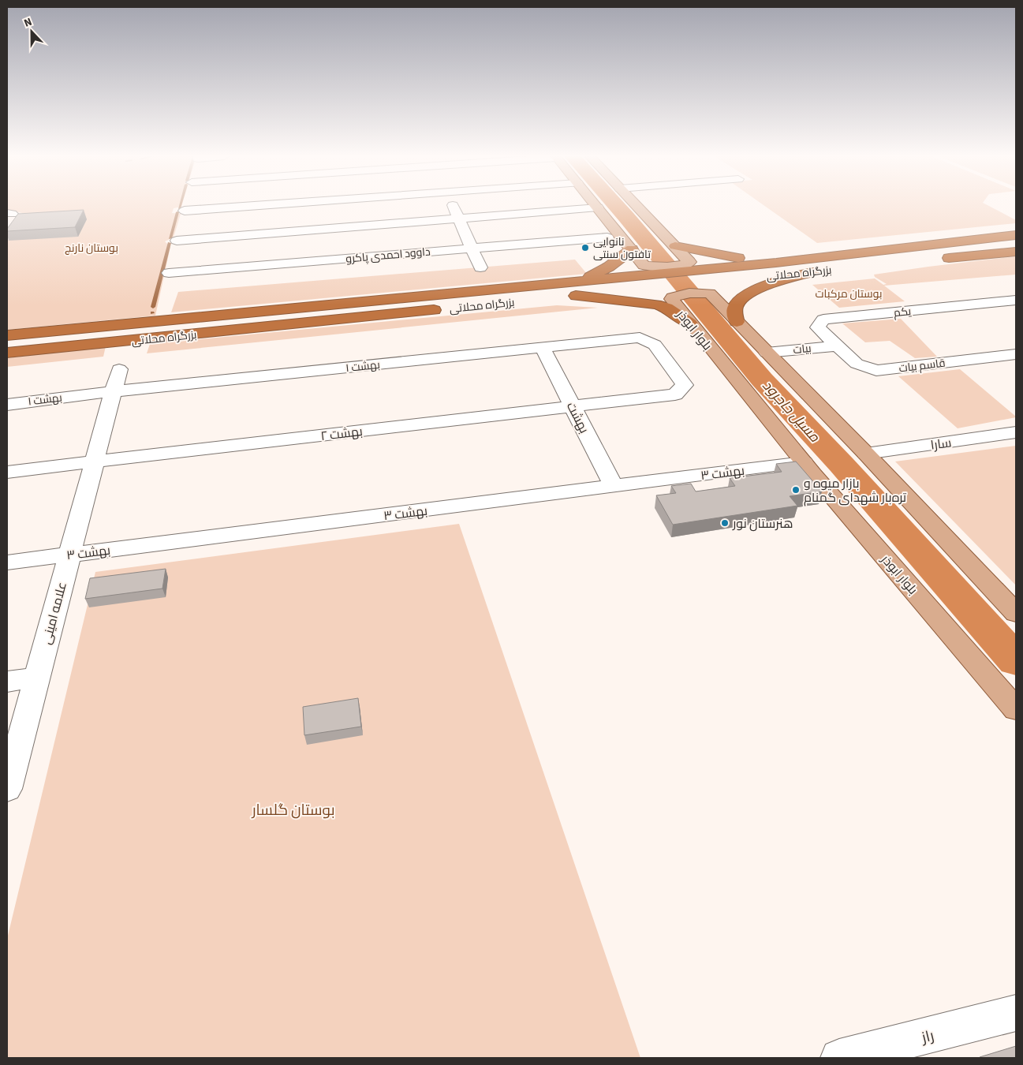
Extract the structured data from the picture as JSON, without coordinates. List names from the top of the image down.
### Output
{
  "streets": {
    "highway": ["بزرگراه محلاتی"],
    "main road": ["بلوار ابوذر"],
    "street": [
      "داوود احمدی پاکرو",
      "یکم",
      "بیات",
      "قاسم بیات",
      "بهشت ۱",
      "بهشت",
      "بهشت ۲",
      "سارا",
      "بهشت ۳",
      "علامه امینی",
      "راز"
    ]
  },
  "crossings": [
    ["بزرگراه محلاتی", "بلوار ابوذر"],
    ["یکم", "بیات"],
    ["یکم", "قاسم بیات"],
    ["بلوار ابوذر", "بهشت ۳"],
    ["بیات", "قاسم بیات"],
    ["بهشت ۱", "بهشت"],
    ["بهشت ۱", "بهشت ۲"],
    ["بهشت ۱", "علامه امینی"],
    ["بهشت", "بهشت ۲"],
    ["بهشت", "بهشت ۳"],
    ["بهشت ۲", "علامه امینی"],
    ["بهشت ۳", "علامه امینی"]
  ],
  "water": ["مسیل جاجرود"],
  "parks": ["بوستان نارنج", "بوستان مرکبات", "بوستان گلسار"],
  "places": ["نانوایی تافتون سنتی", "بازار میوه و تره‌بار شهدای گمنام", "هنرستان نور"],
  "north": "top"
}
